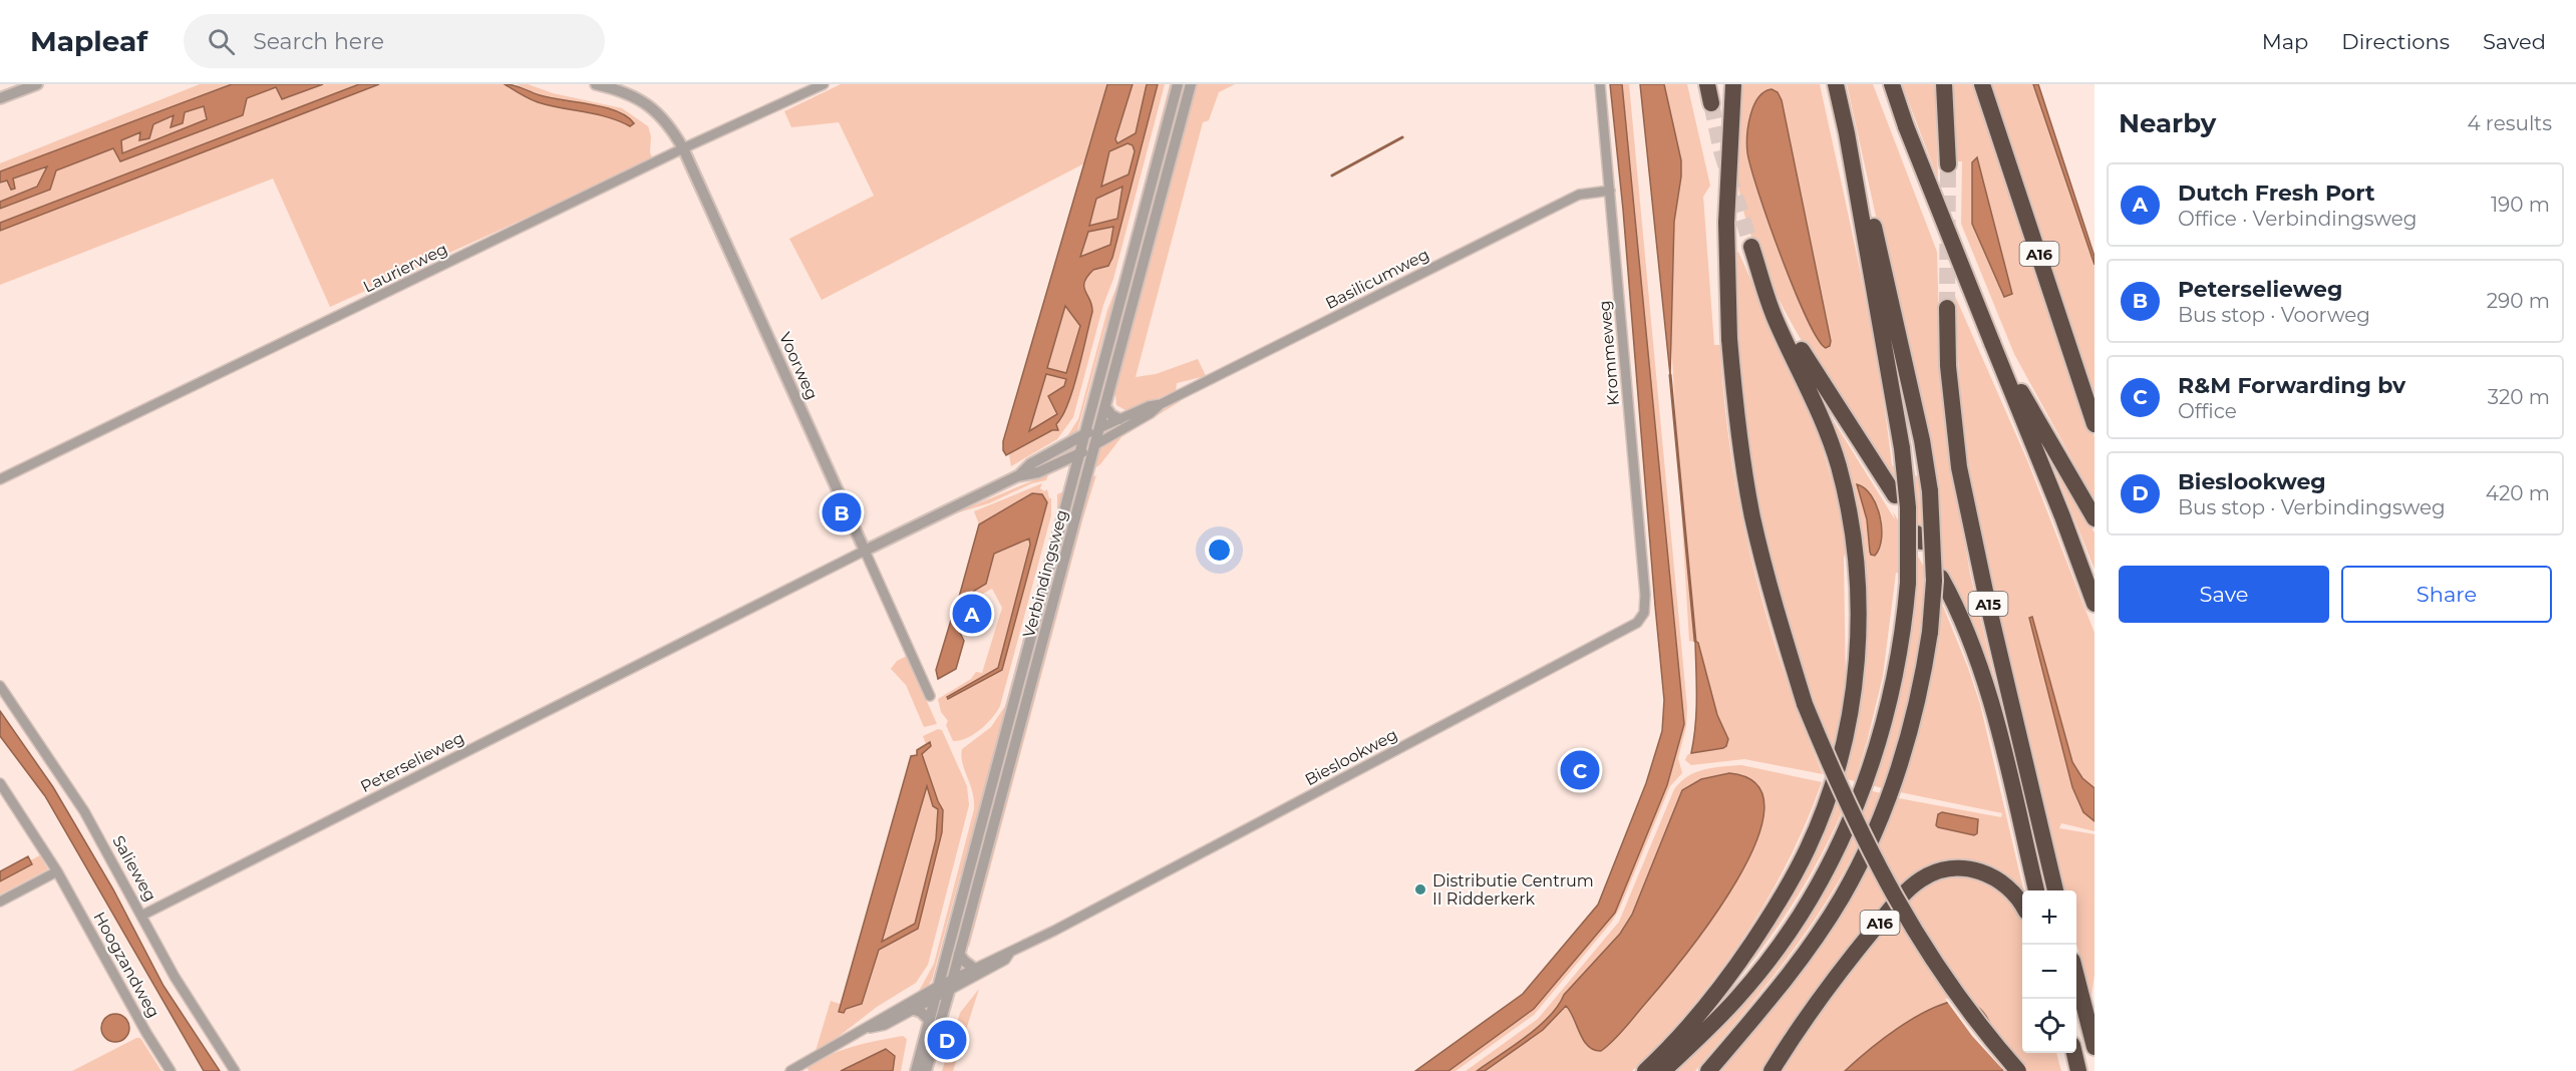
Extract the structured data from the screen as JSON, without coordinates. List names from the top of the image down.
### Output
{
  "streets": {
    "highway": ["A16", "A15"],
    "street": [
      "Laurierweg",
      "Basilicumweg",
      "Krommeweg",
      "Voorweg",
      "Verbindingsweg",
      "Bieslookweg",
      "Peterselieweg",
      "Salieweg",
      "Hoogzandweg"
    ]
  },
  "crossings": [
    ["Laurierweg", "Voorweg"],
    ["Basilicumweg", "Krommeweg"],
    ["Basilicumweg", "Verbindingsweg"],
    ["Basilicumweg", "Peterselieweg"],
    ["Krommeweg", "Bieslookweg"],
    ["Voorweg", "Peterselieweg"],
    ["Verbindingsweg", "Bieslookweg"],
    ["Verbindingsweg", "Peterselieweg"],
    ["Peterselieweg", "Salieweg"]
  ],
  "places": ["Distributie Centrum II Ridderkerk"],
  "page": {
    "header": "Mapleaf",
    "search": "Search here",
    "nav": ["Map", "Directions", "Saved"],
    "heading": ["Nearby", "4 results"],
    "list": [
      {
        "mark": "A",
        "name": "Dutch Fresh Port",
        "note": "Office · Verbindingsweg",
        "value": "190 m"
      },
      {
        "mark": "B",
        "name": "Peterselieweg",
        "note": "Bus stop · Voorweg",
        "value": "290 m"
      },
      {
        "mark": "C",
        "name": "R&M Forwarding bv",
        "note": "Office",
        "value": "320 m"
      },
      {
        "mark": "D",
        "name": "Bieslookweg",
        "note": "Bus stop · Verbindingsweg",
        "value": "420 m"
      }
    ],
    "pins": [
      "B",
      "A",
      "C",
      "D"
    ],
    "buttons": ["Save", "Share"],
    "map_buttons": ["+", "−"]
  }
}
